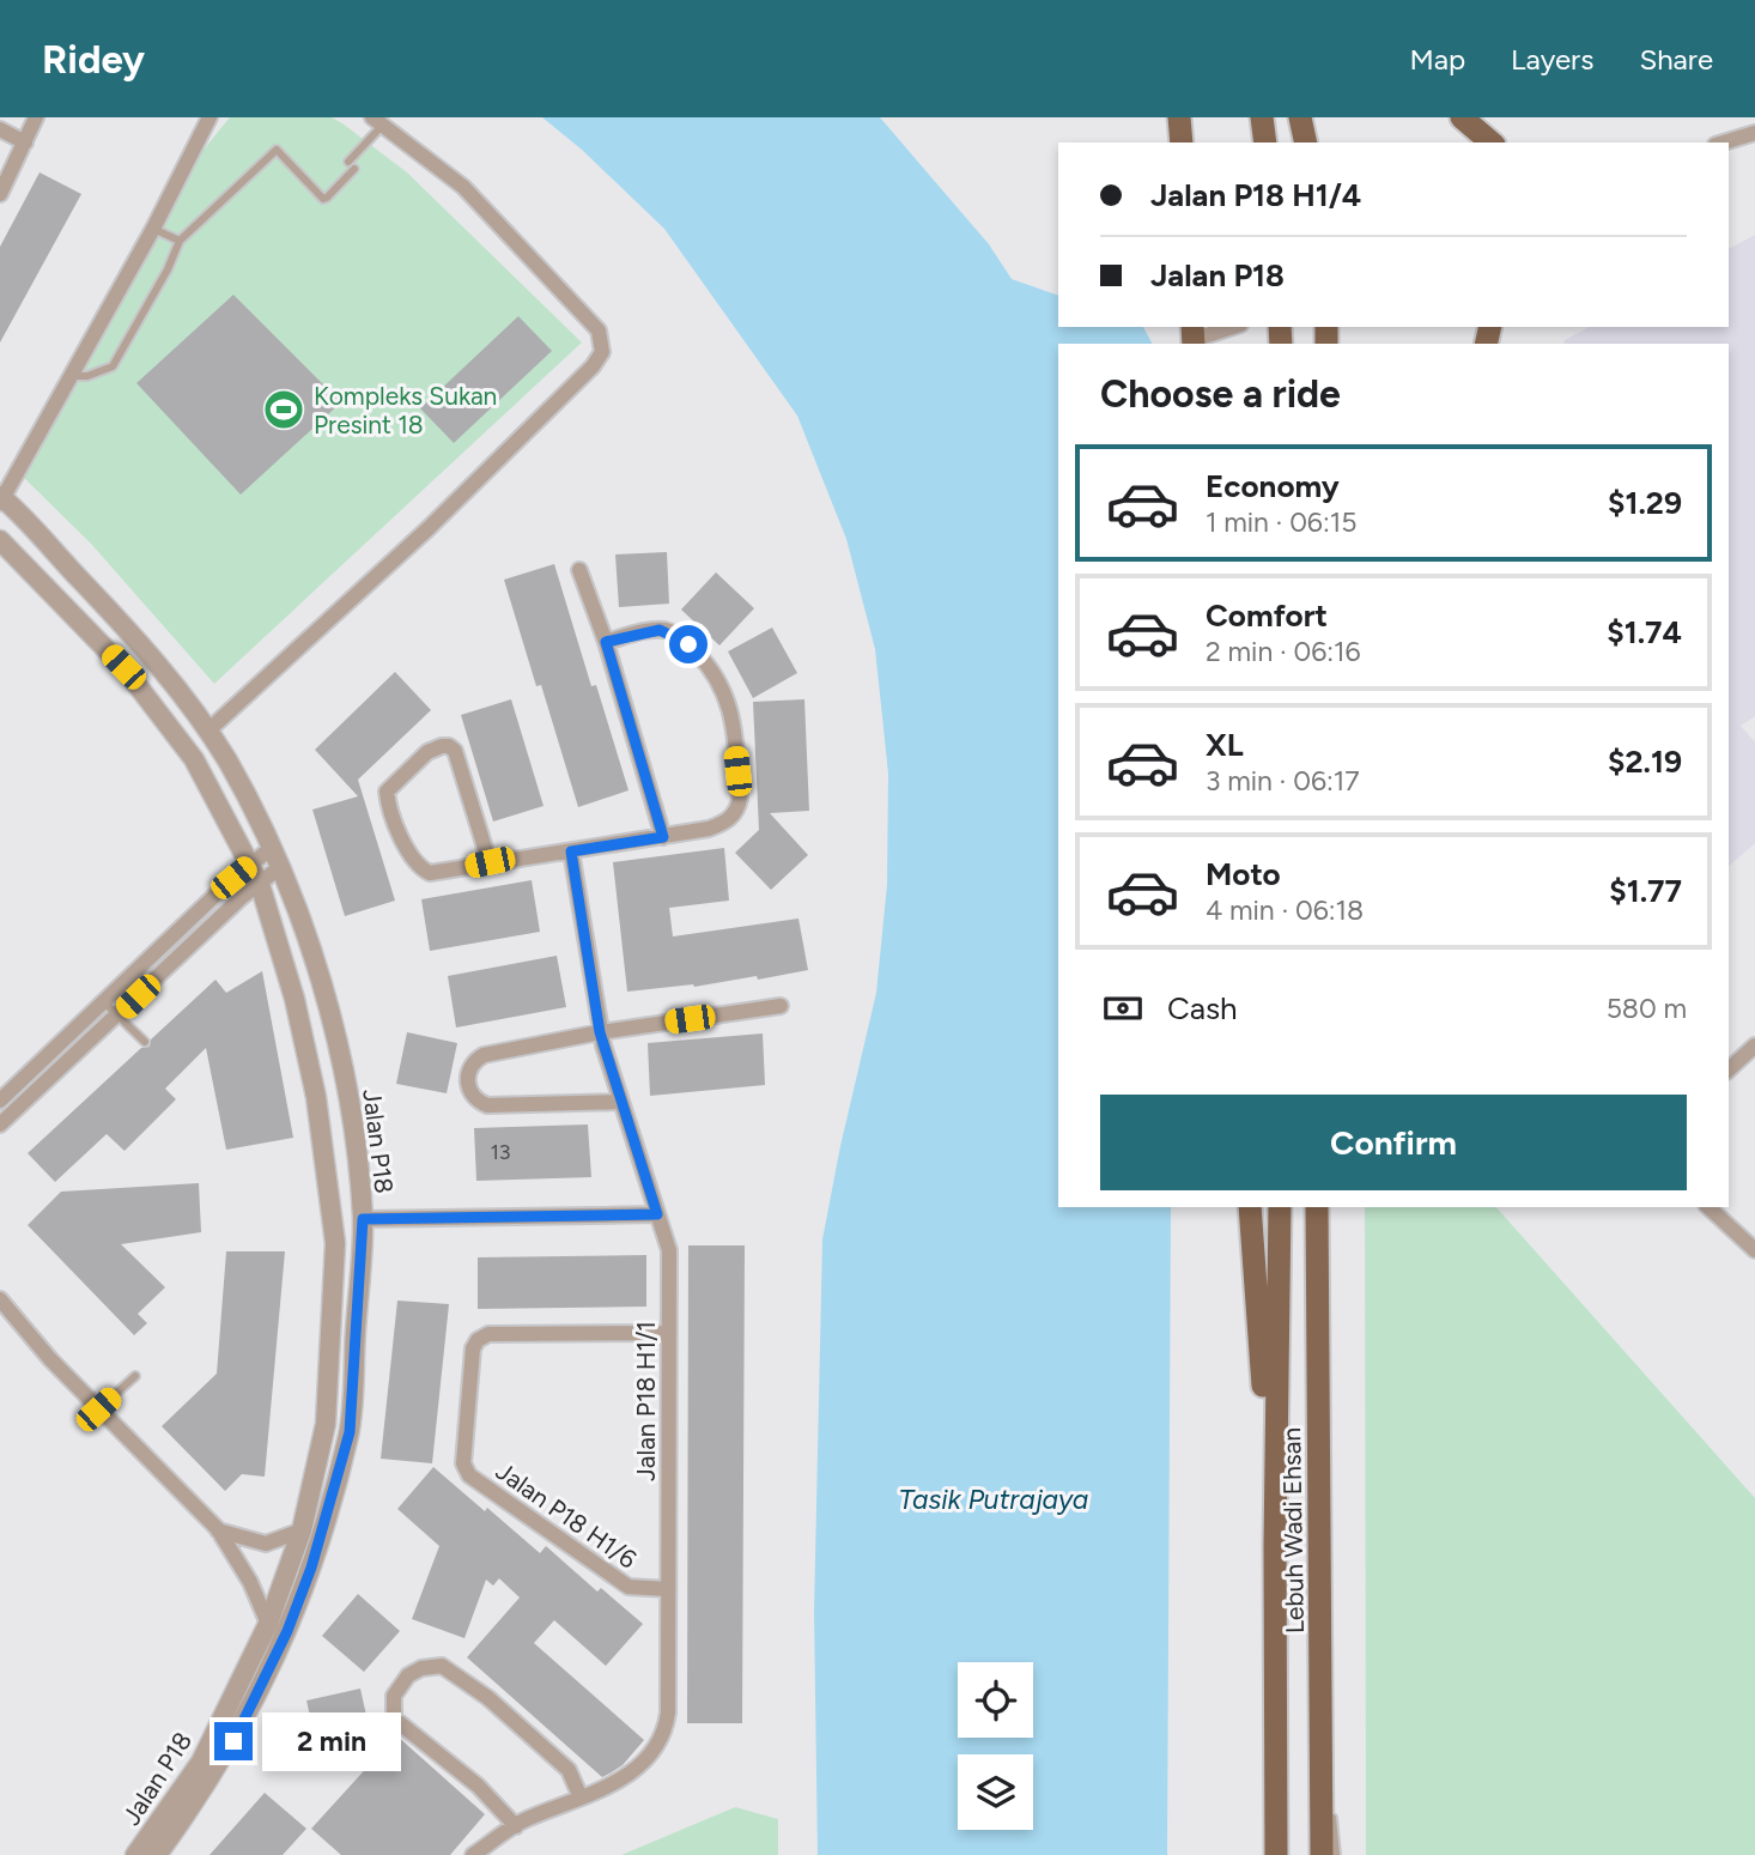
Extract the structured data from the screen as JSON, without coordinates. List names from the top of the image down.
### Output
{
  "streets": {
    "main road": ["Lebuh Wadi Ehsan"],
    "street": ["Jalan P18", "Jalan P18 H1/1", "Jalan P18 H1/6"]
  },
  "crossings": [
    ["Jalan P18 H1/1", "Jalan P18 H1/6"]
  ],
  "water": ["Tasik Putrajaya"],
  "places": {
    "sports": ["Kompleks Sukan Presint 18"]
  },
  "house_numbers": ["13"],
  "page": {
    "header": "Ridey",
    "nav": ["Map", "Layers", "Share"],
    "banner": ["Jalan P18 H1/4", "Jalan P18"],
    "heading": "Choose a ride",
    "list": [
      {
        "name": "Economy",
        "note": "1 min · 06:15",
        "value": "$1.29"
      },
      {
        "name": "Comfort",
        "note": "2 min · 06:16",
        "value": "$1.74"
      },
      {
        "name": "XL",
        "note": "3 min · 06:17",
        "value": "$2.19"
      },
      {
        "name": "Moto",
        "note": "4 min · 06:18",
        "value": "$1.77"
      }
    ],
    "pay": ["Cash", "580 m"],
    "buttons": "Confirm",
    "bubble": "2 min"
  }
}
